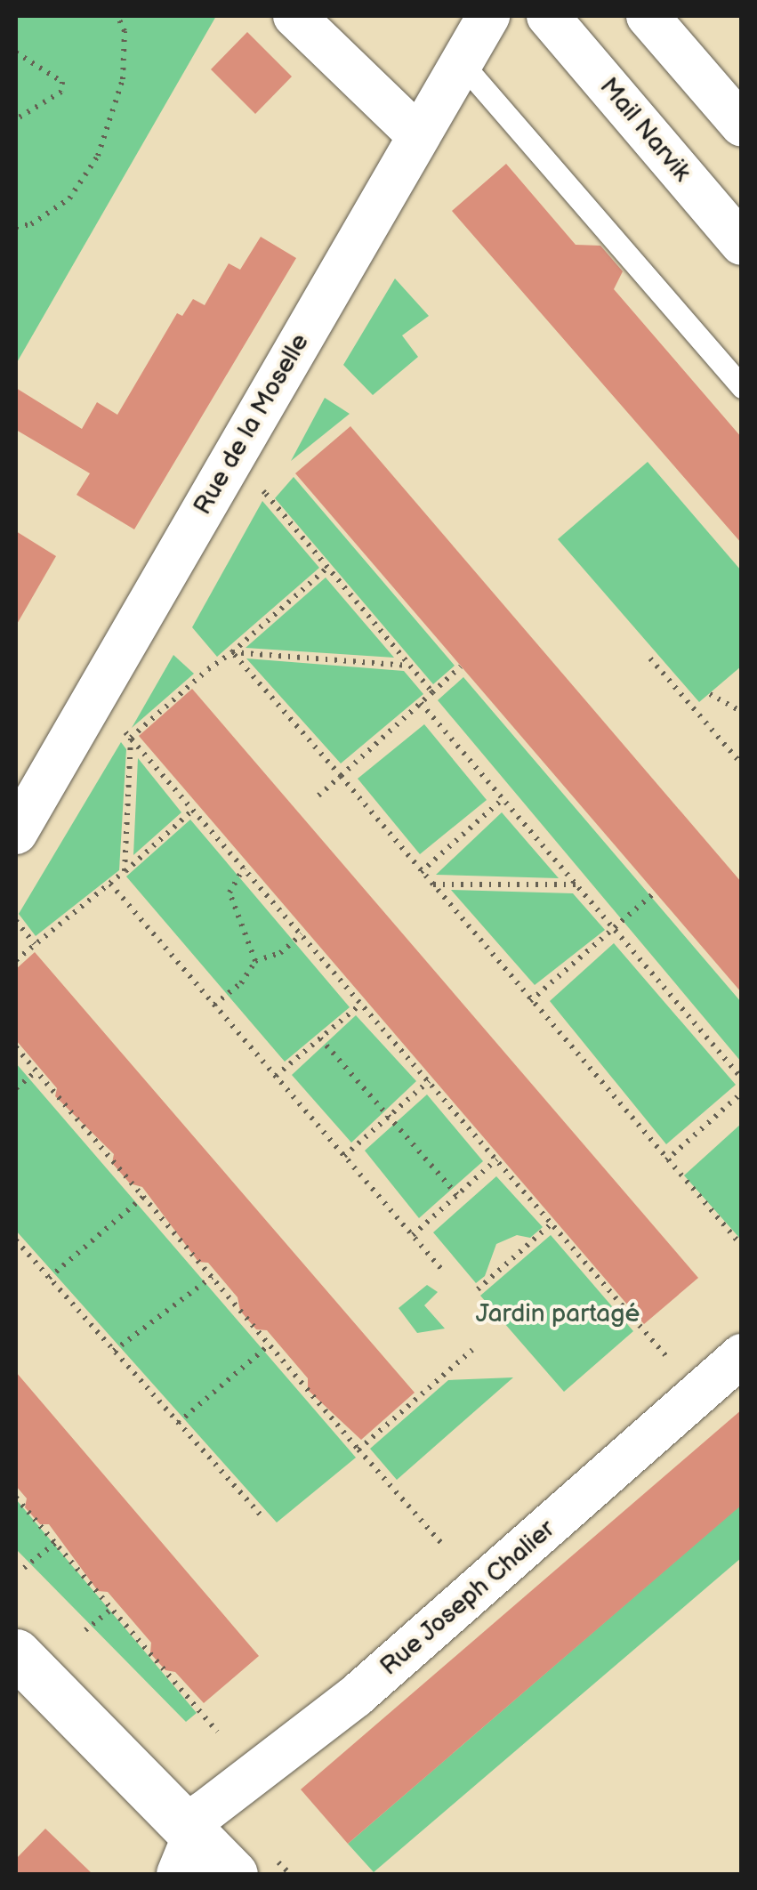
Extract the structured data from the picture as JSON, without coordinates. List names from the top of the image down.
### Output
{
  "streets": {
    "street": ["Mail Narvik", "Rue de la Moselle", "Rue Joseph Chalier"]
  },
  "parks": ["Jardin partagé"]
}
